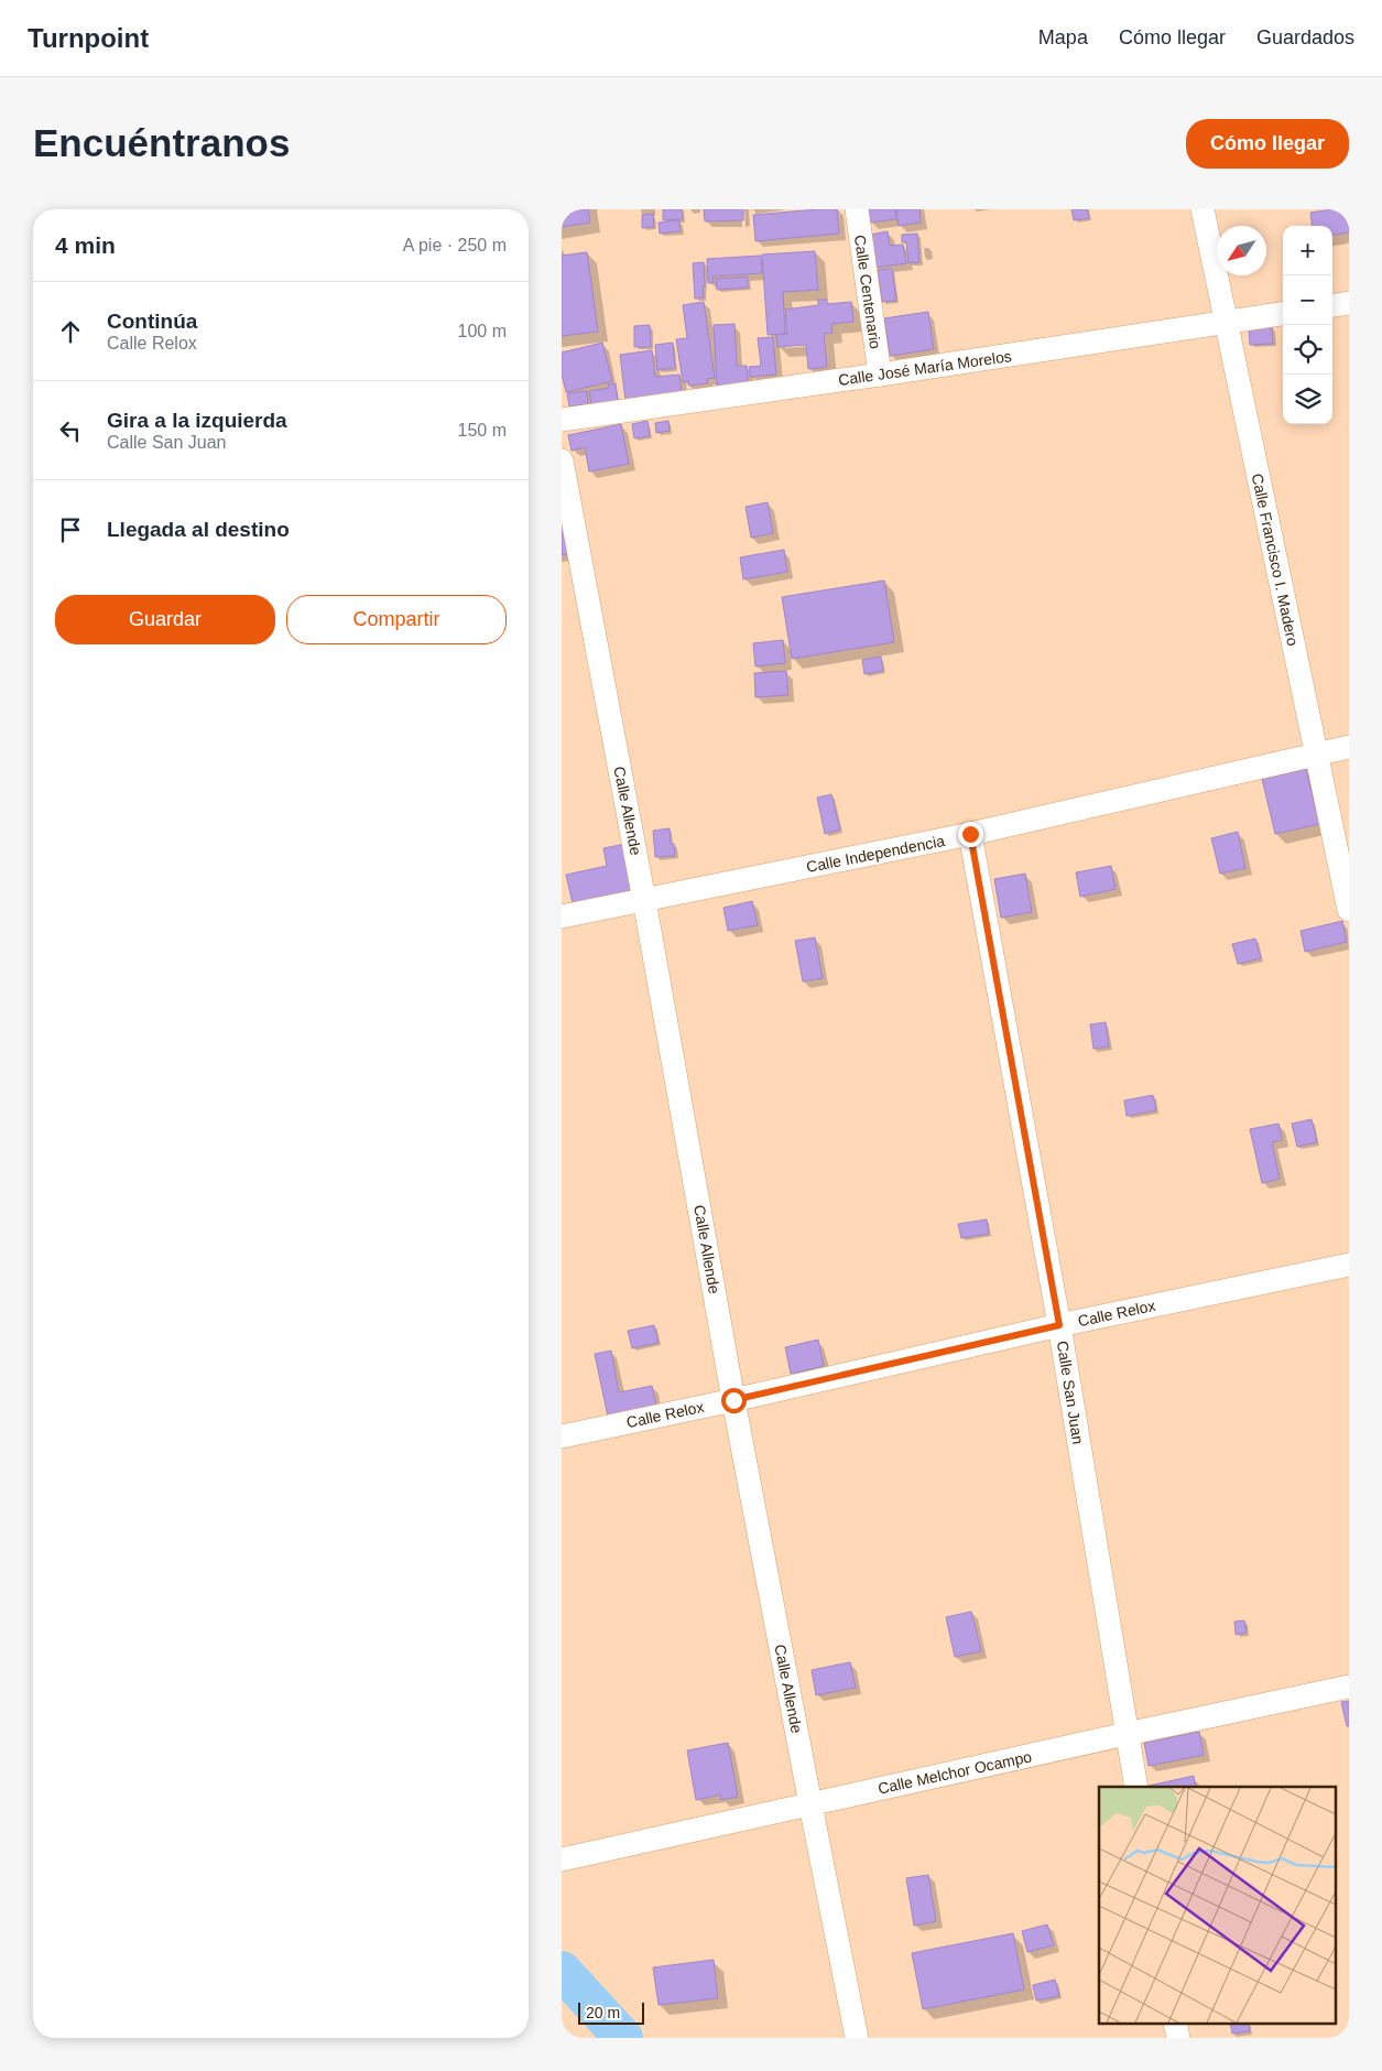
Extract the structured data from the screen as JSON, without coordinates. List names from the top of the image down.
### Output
{
  "streets": {
    "street": [
      "Calle Centenario",
      "Calle José María Morelos",
      "Calle Francisco I. Madero",
      "Calle Allende",
      "Calle Independencia",
      "Calle Relox",
      "Calle San Juan",
      "Calle Melchor Ocampo"
    ]
  },
  "crossings": [
    ["Calle Centenario", "Calle José María Morelos"],
    ["Calle José María Morelos", "Calle Francisco I. Madero"],
    ["Calle Francisco I. Madero", "Calle Independencia"],
    ["Calle Allende", "Calle Independencia"],
    ["Calle Allende", "Calle Relox"],
    ["Calle Allende", "Calle Melchor Ocampo"],
    ["Calle Independencia", "Calle San Juan"],
    ["Calle Relox", "Calle San Juan"],
    ["Calle San Juan", "Calle Melchor Ocampo"]
  ],
  "scale_bar": "20 m",
  "north": "bottom left",
  "page": {
    "header": "Turnpoint",
    "nav": ["Mapa", "Cómo llegar", "Guardados"],
    "buttons": [
      "Cómo llegar",
      ["Guardar", "Compartir"]
    ],
    "title": "Encuéntranos",
    "heading": ["4 min", "A pie · 250 m"],
    "map_buttons": ["+", "−"],
    "list": [
      ["Continúa", "Calle Relox", "100 m"],
      ["Gira a la izquierda", "Calle San Juan", "150 m"],
      "Llegada al destino"
    ],
    "scale": "20 m"
  }
}
